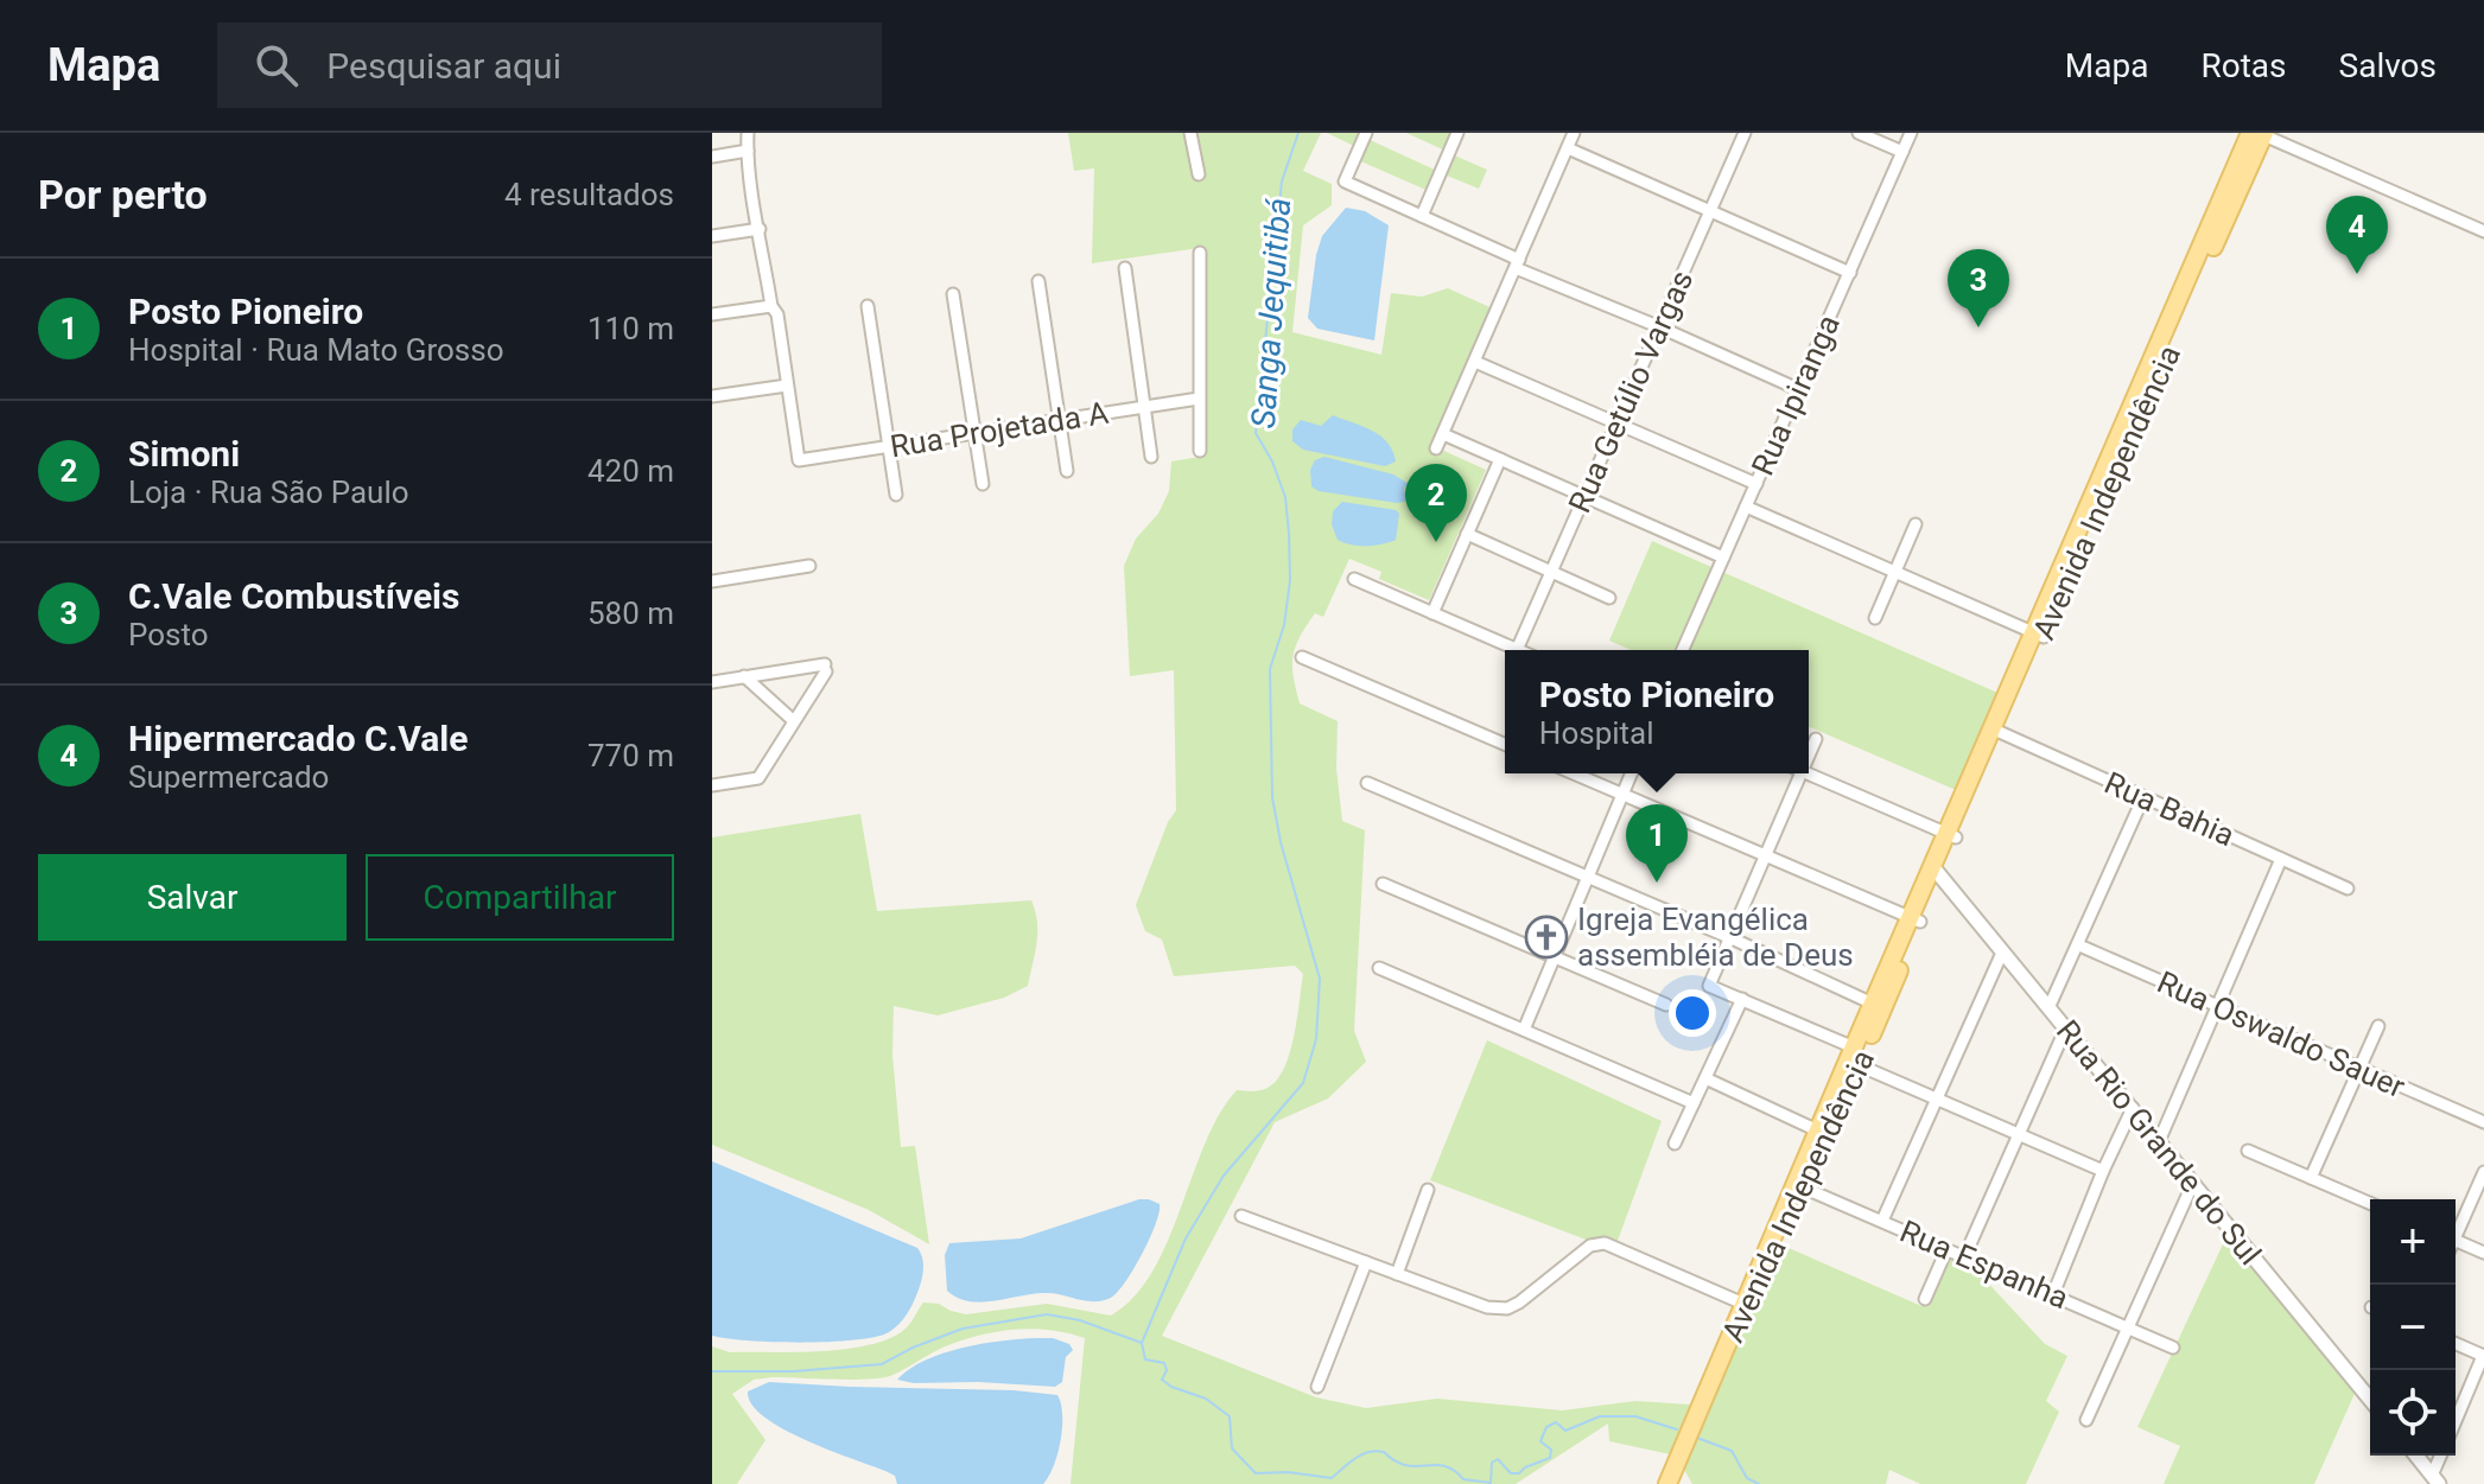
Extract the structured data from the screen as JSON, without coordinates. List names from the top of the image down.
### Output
{
  "streets": {
    "main road": ["Avenida Independência"],
    "street": [
      "Rua Getúlio Vargas",
      "Rua Ipiranga",
      "Rua Projetada A",
      "Rua Bahia",
      "Rua Oswaldo Sauer",
      "Rua Rio Grande do Sul",
      "Rua Espanha"
    ]
  },
  "crossings": [
    ["Avenida Independência", "Rua Bahia"],
    ["Avenida Independência", "Rua Rio Grande do Sul"],
    ["Avenida Independência", "Rua Espanha"]
  ],
  "water": ["Sanga Jequitibá"],
  "places": {
    "church": ["Igreja Evangélica assembléia de Deus"]
  },
  "page": {
    "header": "Mapa",
    "search": "Pesquisar aqui",
    "nav": ["Mapa", "Rotas", "Salvos"],
    "heading": ["Por perto", "4 resultados"],
    "pins": [
      "4",
      "3",
      "2",
      "1"
    ],
    "list": [
      {
        "mark": "1",
        "name": "Posto Pioneiro",
        "note": "Hospital · Rua Mato Grosso",
        "value": "110 m"
      },
      {
        "mark": "2",
        "name": "Simoni",
        "note": "Loja · Rua São Paulo",
        "value": "420 m"
      },
      {
        "mark": "3",
        "name": "C.Vale Combustíveis",
        "note": "Posto",
        "value": "580 m"
      },
      {
        "mark": "4",
        "name": "Hipermercado C.Vale",
        "note": "Supermercado",
        "value": "770 m"
      }
    ],
    "popup": ["Posto Pioneiro", "Hospital"],
    "buttons": ["Salvar", "Compartilhar"],
    "map_buttons": ["+", "−"]
  }
}
